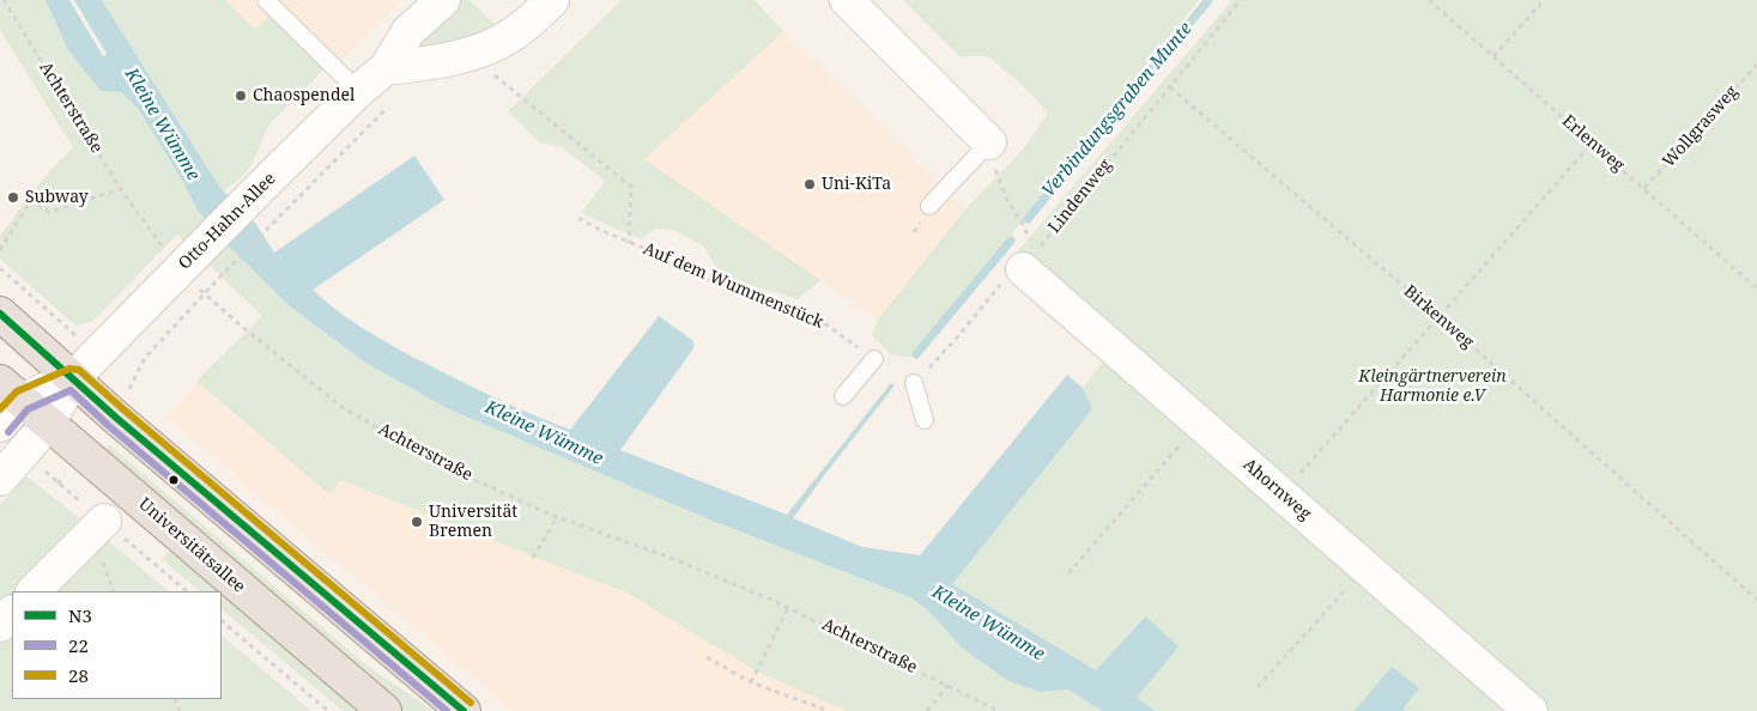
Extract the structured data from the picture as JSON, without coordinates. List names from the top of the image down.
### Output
{
  "streets": {
    "main road": ["Universitätsallee"],
    "street": ["Otto-Hahn-Allee", "Ahornweg"],
    "path": [
      "Achterstraße",
      "Wollgrasweg",
      "Erlenweg",
      "Lindenweg",
      "Auf dem Wummenstück",
      "Birkenweg"
    ]
  },
  "crossings": [
    ["Achterstraße", "Otto-Hahn-Allee"],
    ["Wollgrasweg", "Erlenweg"],
    ["Lindenweg", "Birkenweg"],
    ["Lindenweg", "Ahornweg"]
  ],
  "water": ["Verbindungsgraben Munte", "Kleine Wümme"],
  "parks": ["Kleingärtnerverein Harmonie e.V"],
  "places": [
    "Chaospendel",
    "Uni-KiTa",
    "Subway",
    "Universität Bremen"
  ],
  "lines": ["transit line N3", "transit line 28", "transit line 22"],
  "legend": ["N3", "22", "28"]
}
